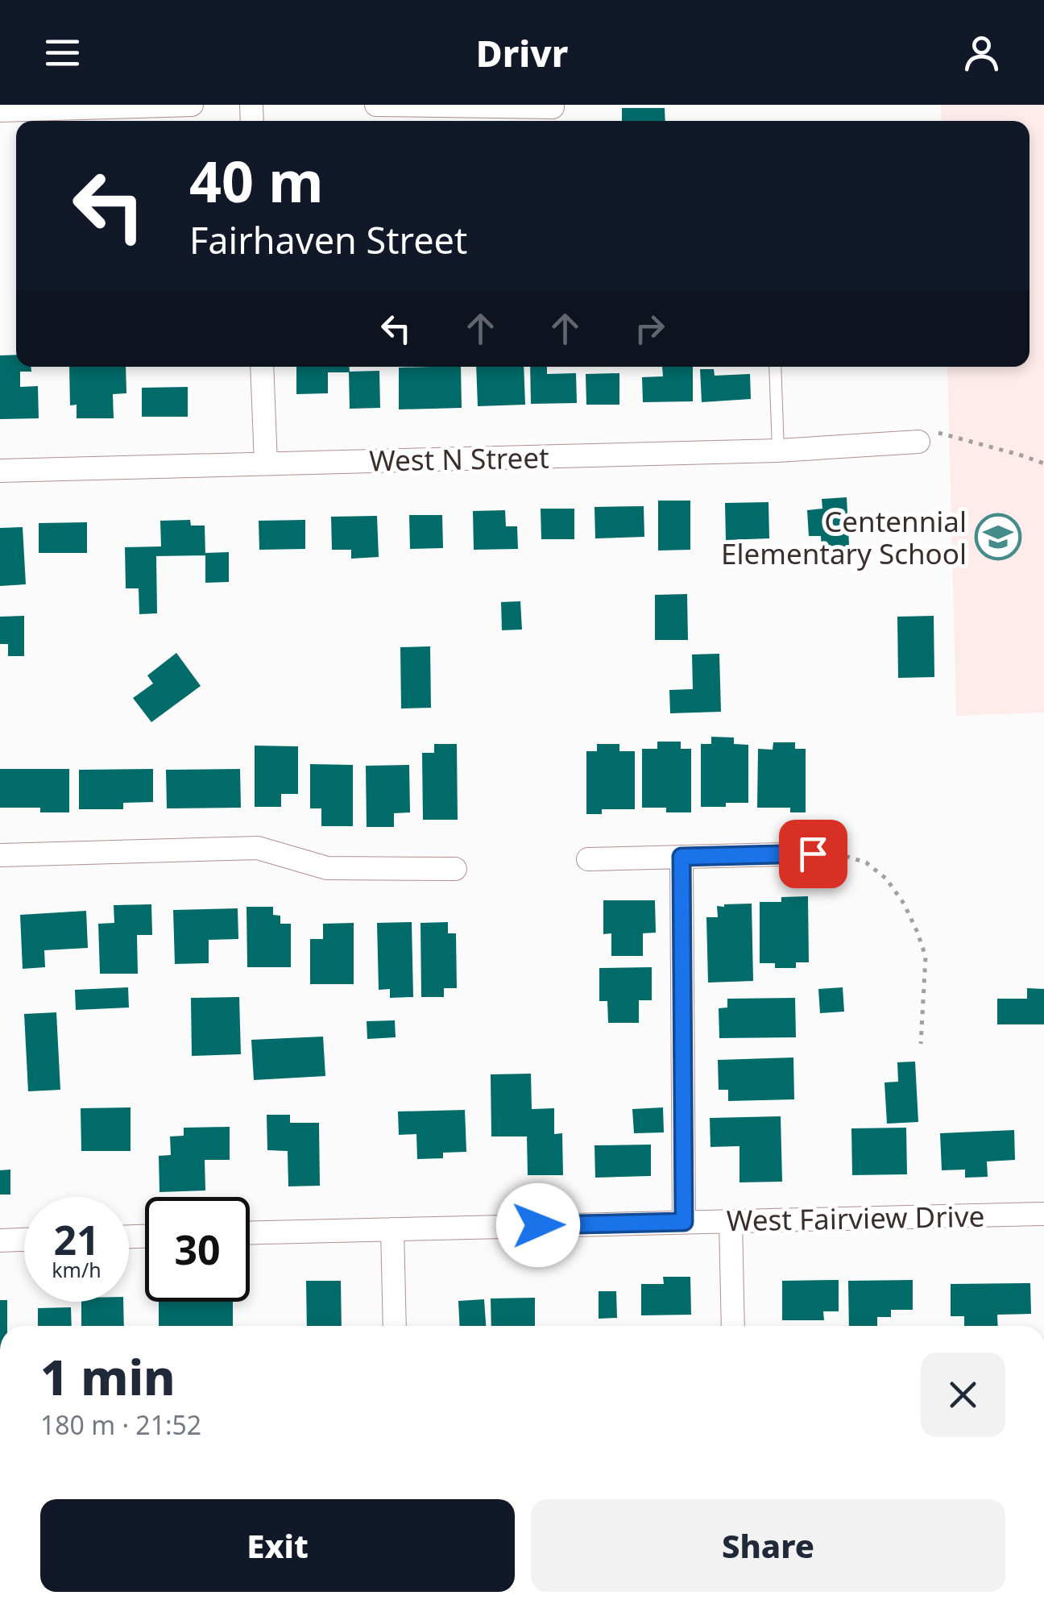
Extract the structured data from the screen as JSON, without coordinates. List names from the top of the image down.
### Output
{
  "streets": {
    "street": ["West N Street", "West Fairview Drive"]
  },
  "places": {
    "school or university": ["Centennial Elementary School"]
  },
  "page": {
    "header": "Drivr",
    "turn": ["40 m", "Fairhaven Street"],
    "speed": "21 km/h",
    "limit": "30",
    "heading": ["1 min", "180 m · 21:52"],
    "buttons": ["Exit", "Share"]
  }
}
